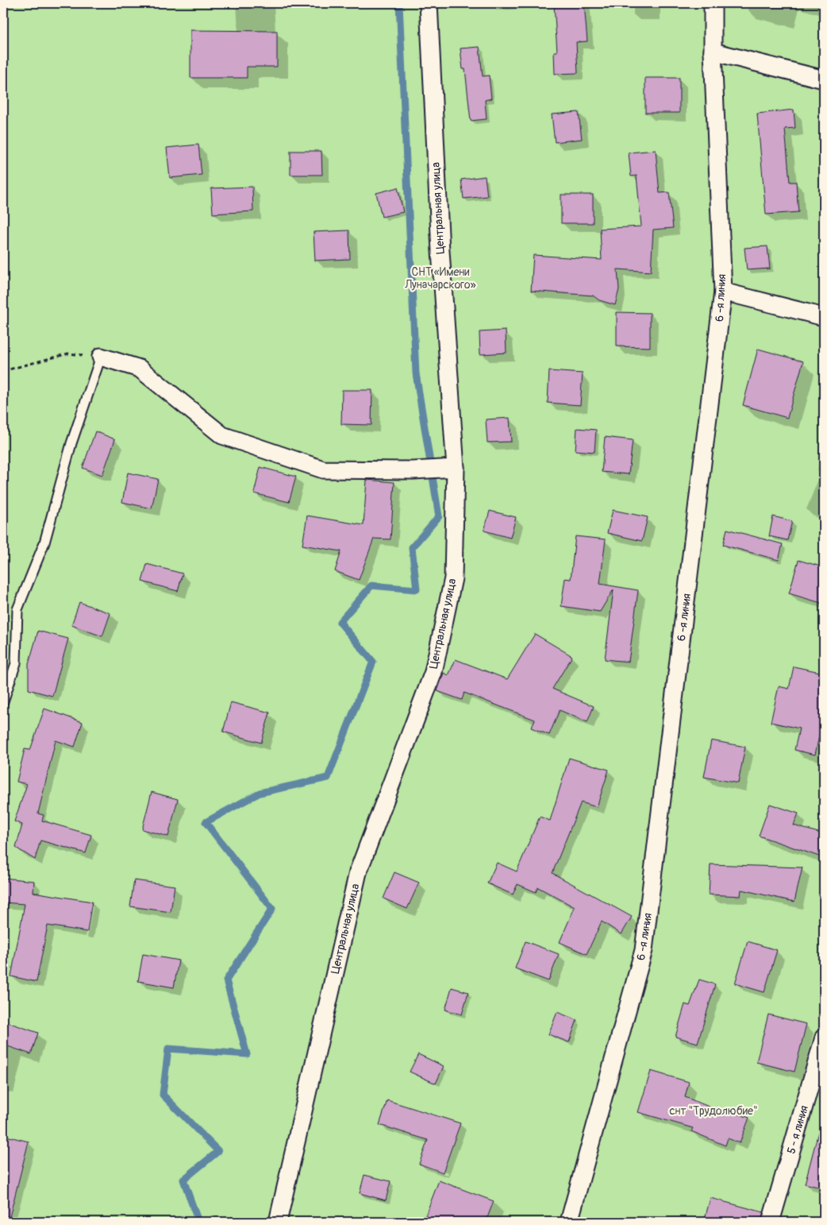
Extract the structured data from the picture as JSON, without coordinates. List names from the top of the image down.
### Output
{
  "streets": {
    "street": ["Центральная улица", "6 -я линия", "5 - я линия"]
  },
  "parks": ["СНТ «Имени Луначарского»", "снт \"Трудолюбие\""]
}
